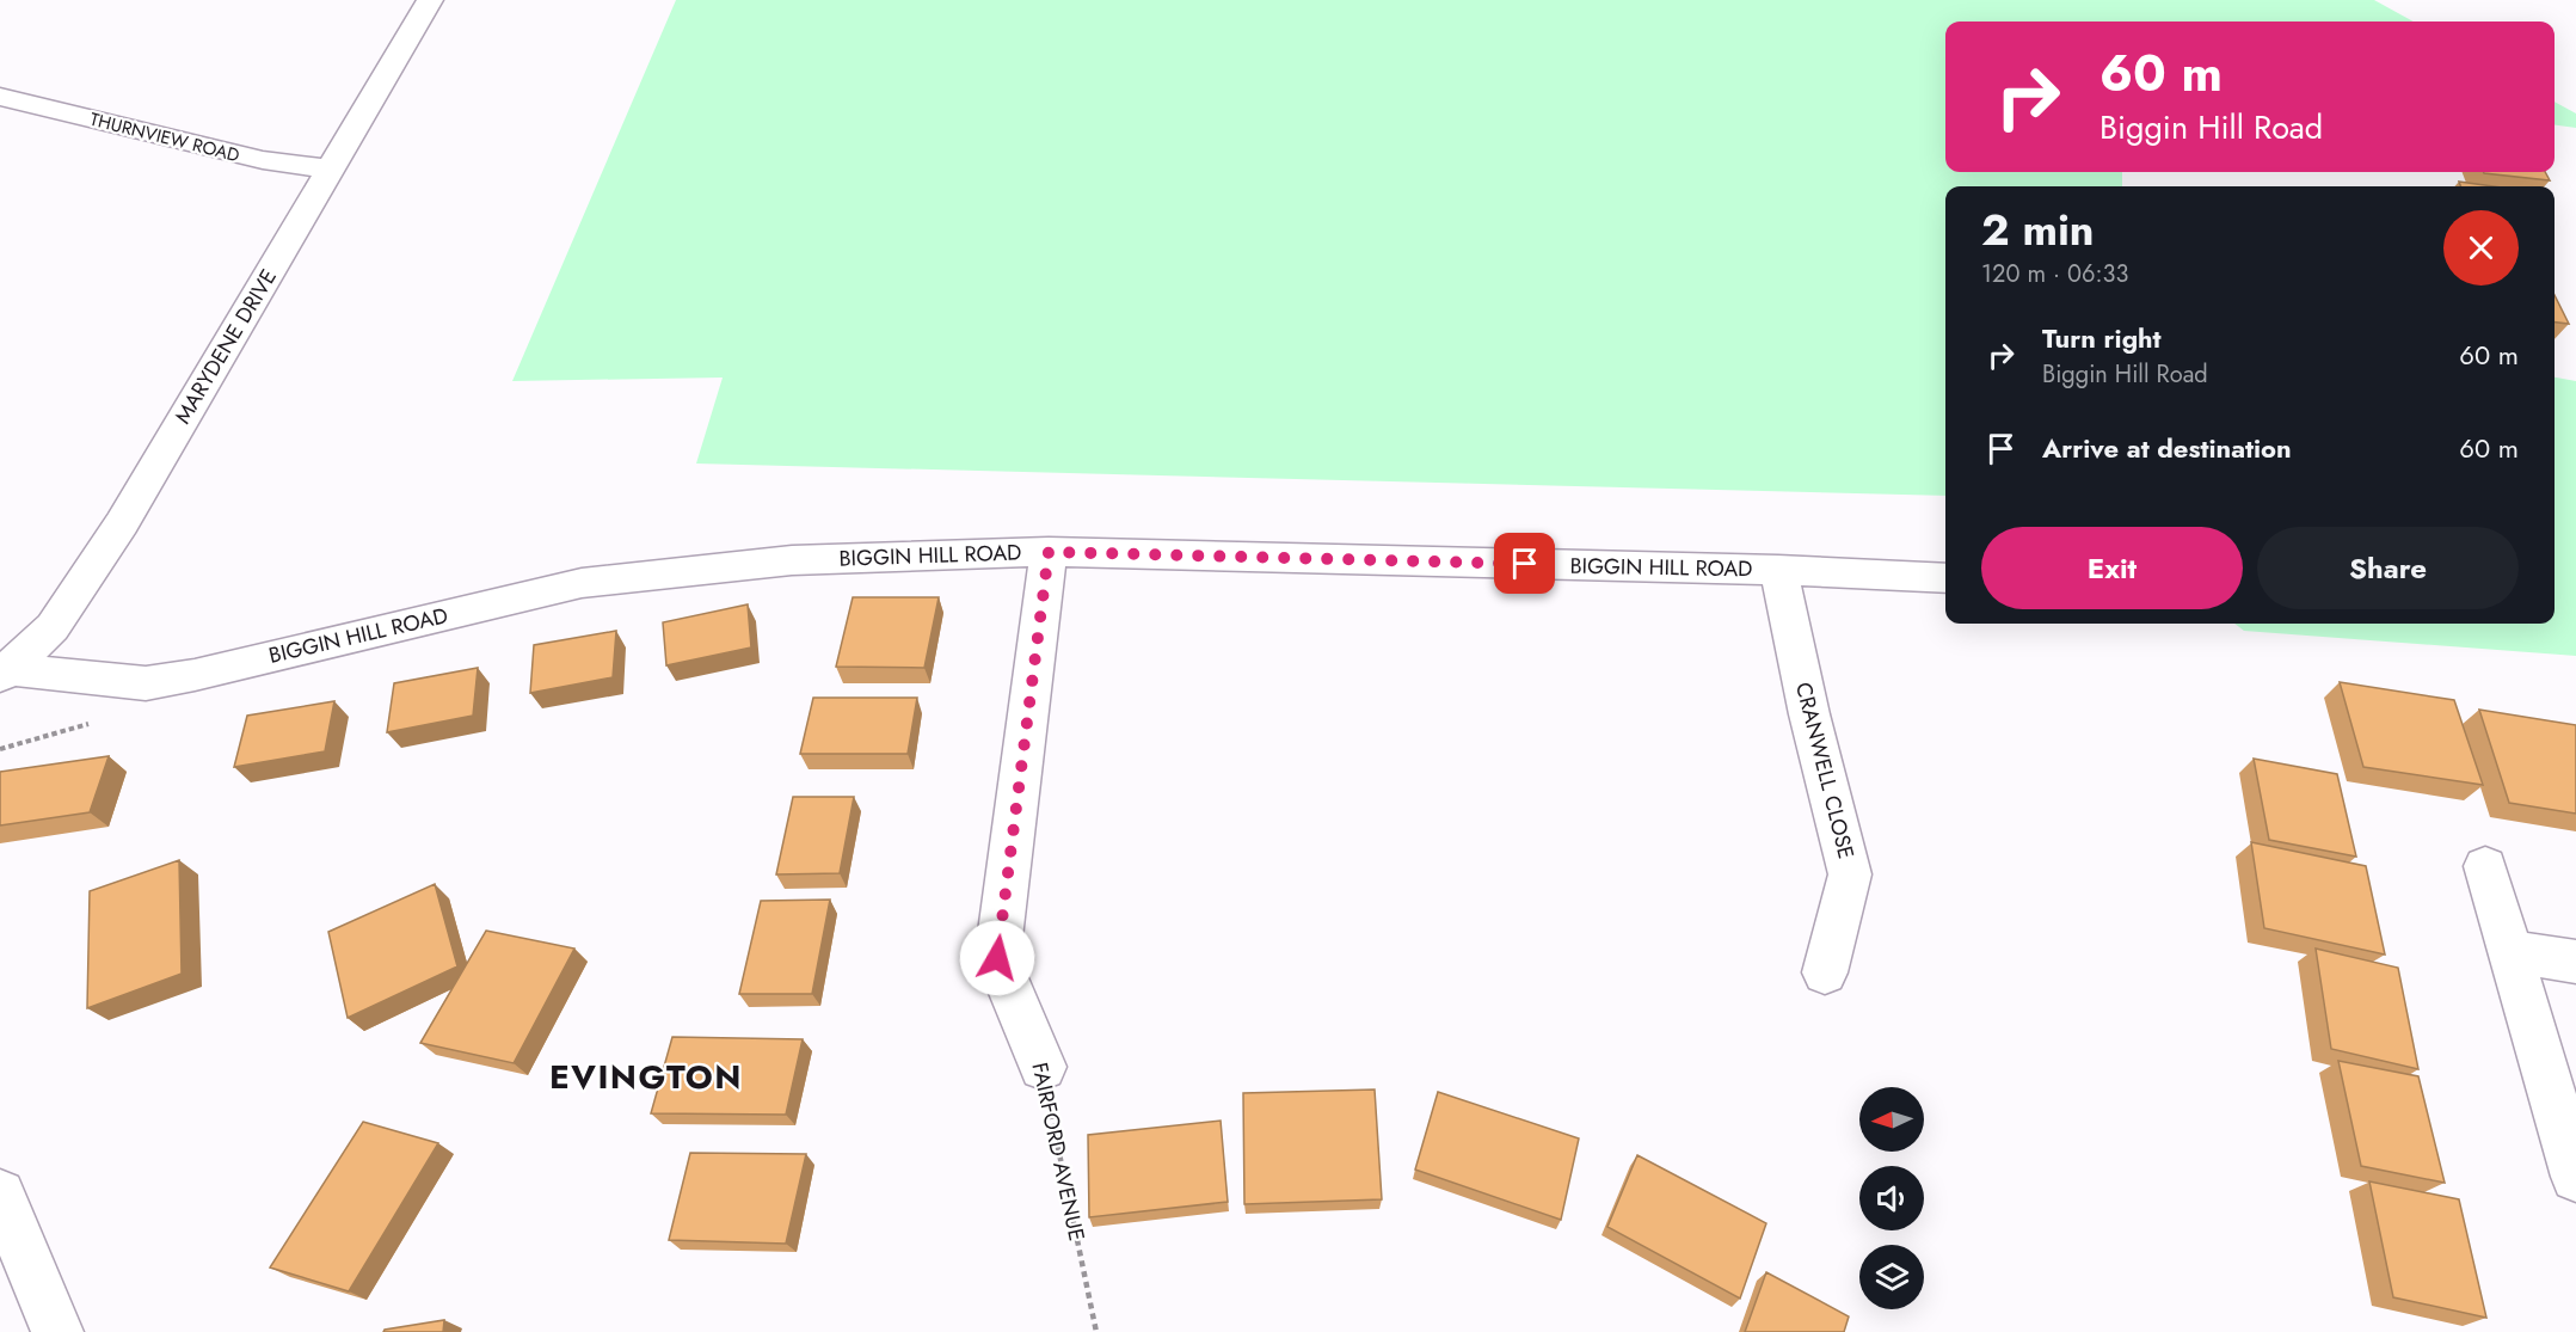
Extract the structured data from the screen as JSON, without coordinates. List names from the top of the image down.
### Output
{
  "streets": {
    "street": [
      "THURNVIEW ROAD",
      "MARYDENE DRIVE",
      "BIGGIN HILL ROAD",
      "CRANWELL CLOSE",
      "FAIRFORD AVENUE"
    ]
  },
  "crossings": [
    ["THURNVIEW ROAD", "MARYDENE DRIVE"],
    ["MARYDENE DRIVE", "BIGGIN HILL ROAD"],
    ["BIGGIN HILL ROAD", "CRANWELL CLOSE"],
    ["BIGGIN HILL ROAD", "FAIRFORD AVENUE"]
  ],
  "districts": ["EVINGTON"],
  "north": "left",
  "page": {
    "turn": ["60 m", "Biggin Hill Road"],
    "heading": ["2 min", "120 m · 06:33"],
    "list": [
      {
        "name": "Turn right",
        "note": "Biggin Hill Road",
        "value": "60 m"
      },
      {
        "name": "Arrive at destination",
        "value": "60 m"
      }
    ],
    "buttons": ["Exit", "Share"]
  }
}
